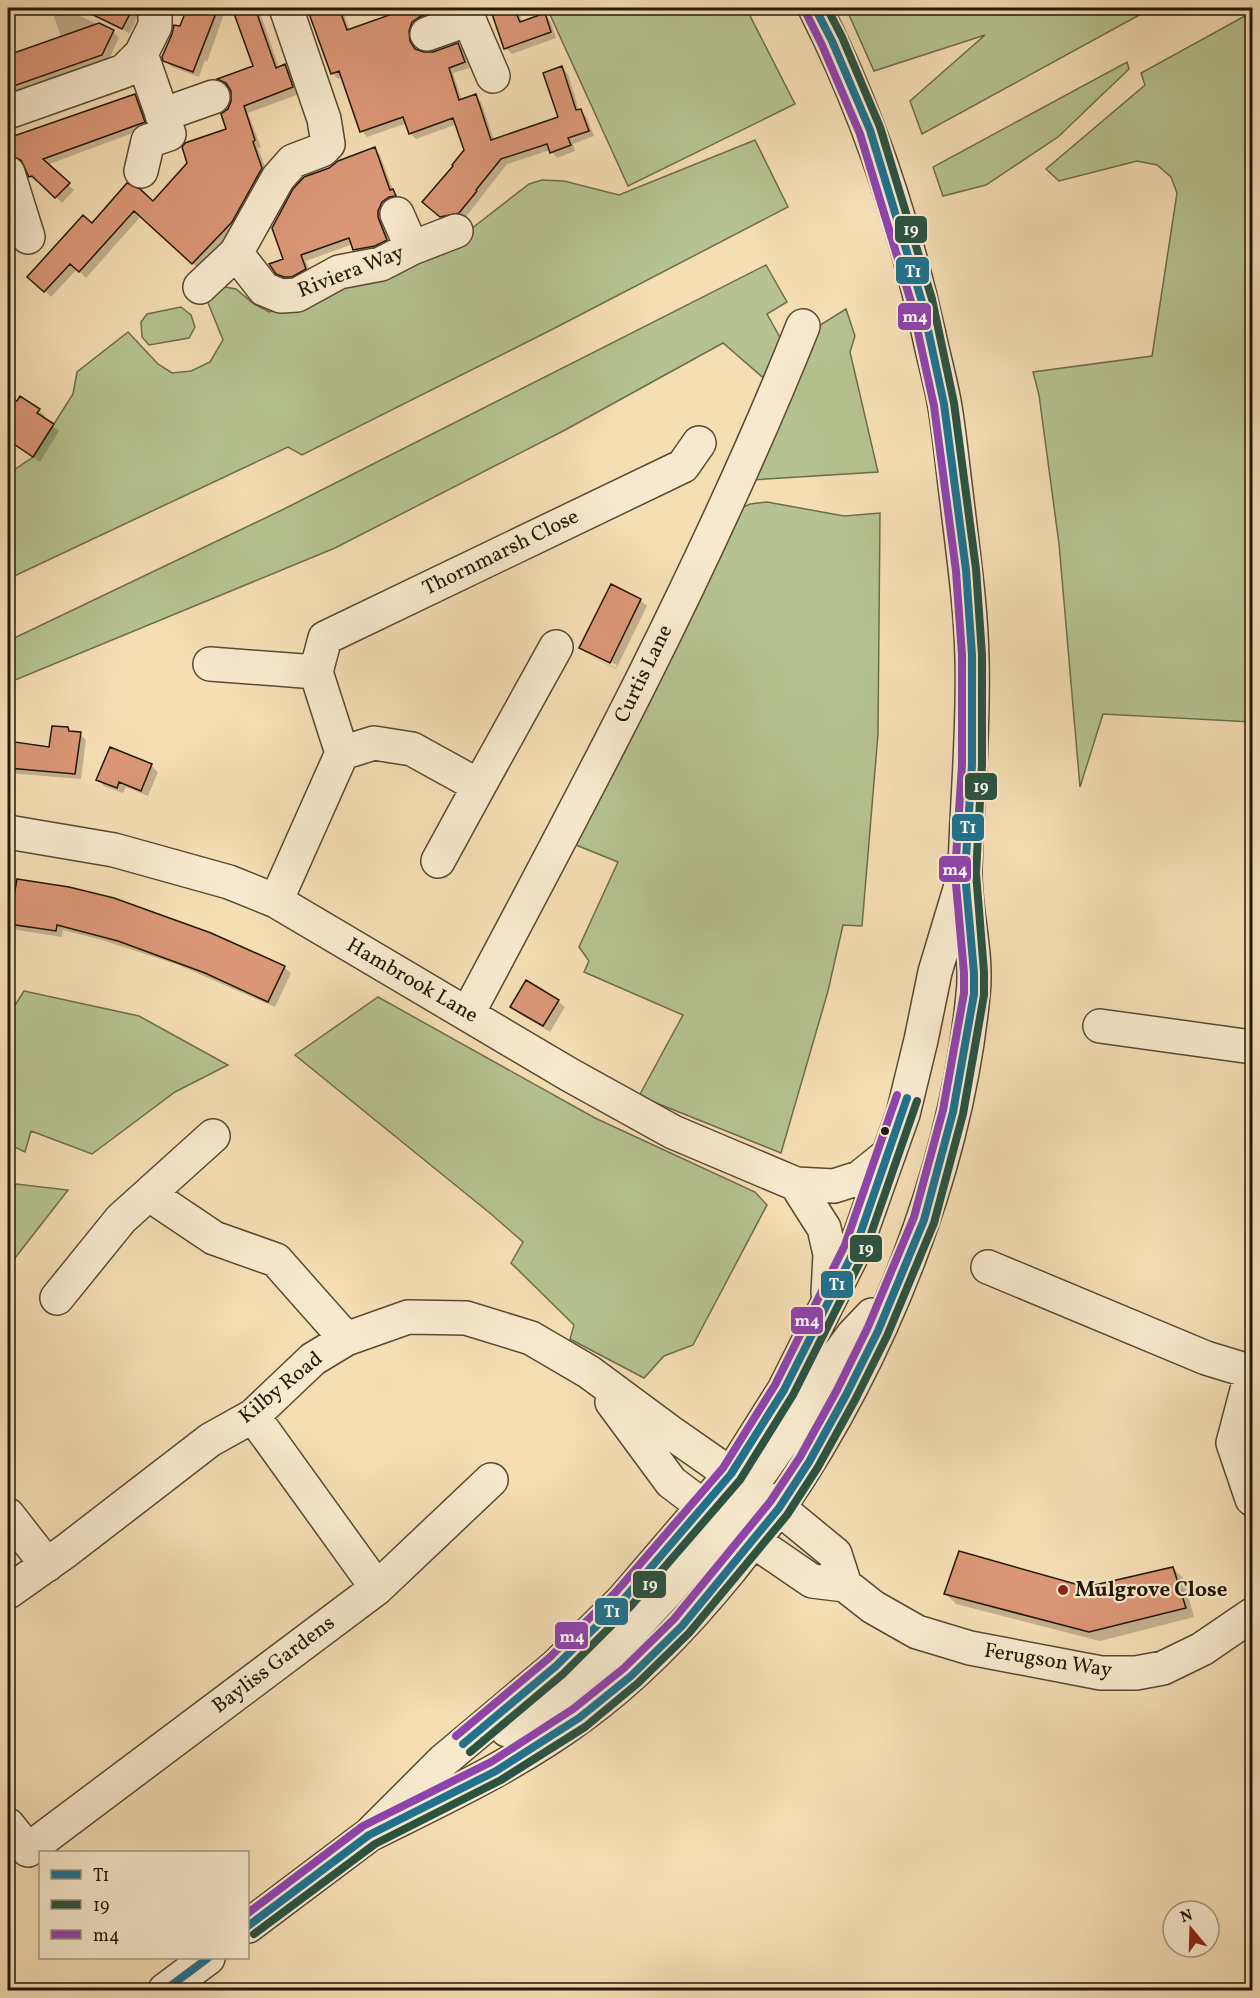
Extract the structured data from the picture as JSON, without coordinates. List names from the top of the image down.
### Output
{
  "streets": {
    "street": [
      "Riviera Way",
      "Thornmarsh Close",
      "Curtis Lane",
      "Hambrook Lane",
      "Kilby Road",
      "Ferugson Way",
      "Bayliss Gardens"
    ]
  },
  "crossings": [
    ["Curtis Lane", "Hambrook Lane"]
  ],
  "places": ["Mulgrove Close"],
  "lines": ["transit line T1", "transit line 19", "transit line m4"],
  "legend": ["T1", "19", "m4"],
  "north": "top"
}
